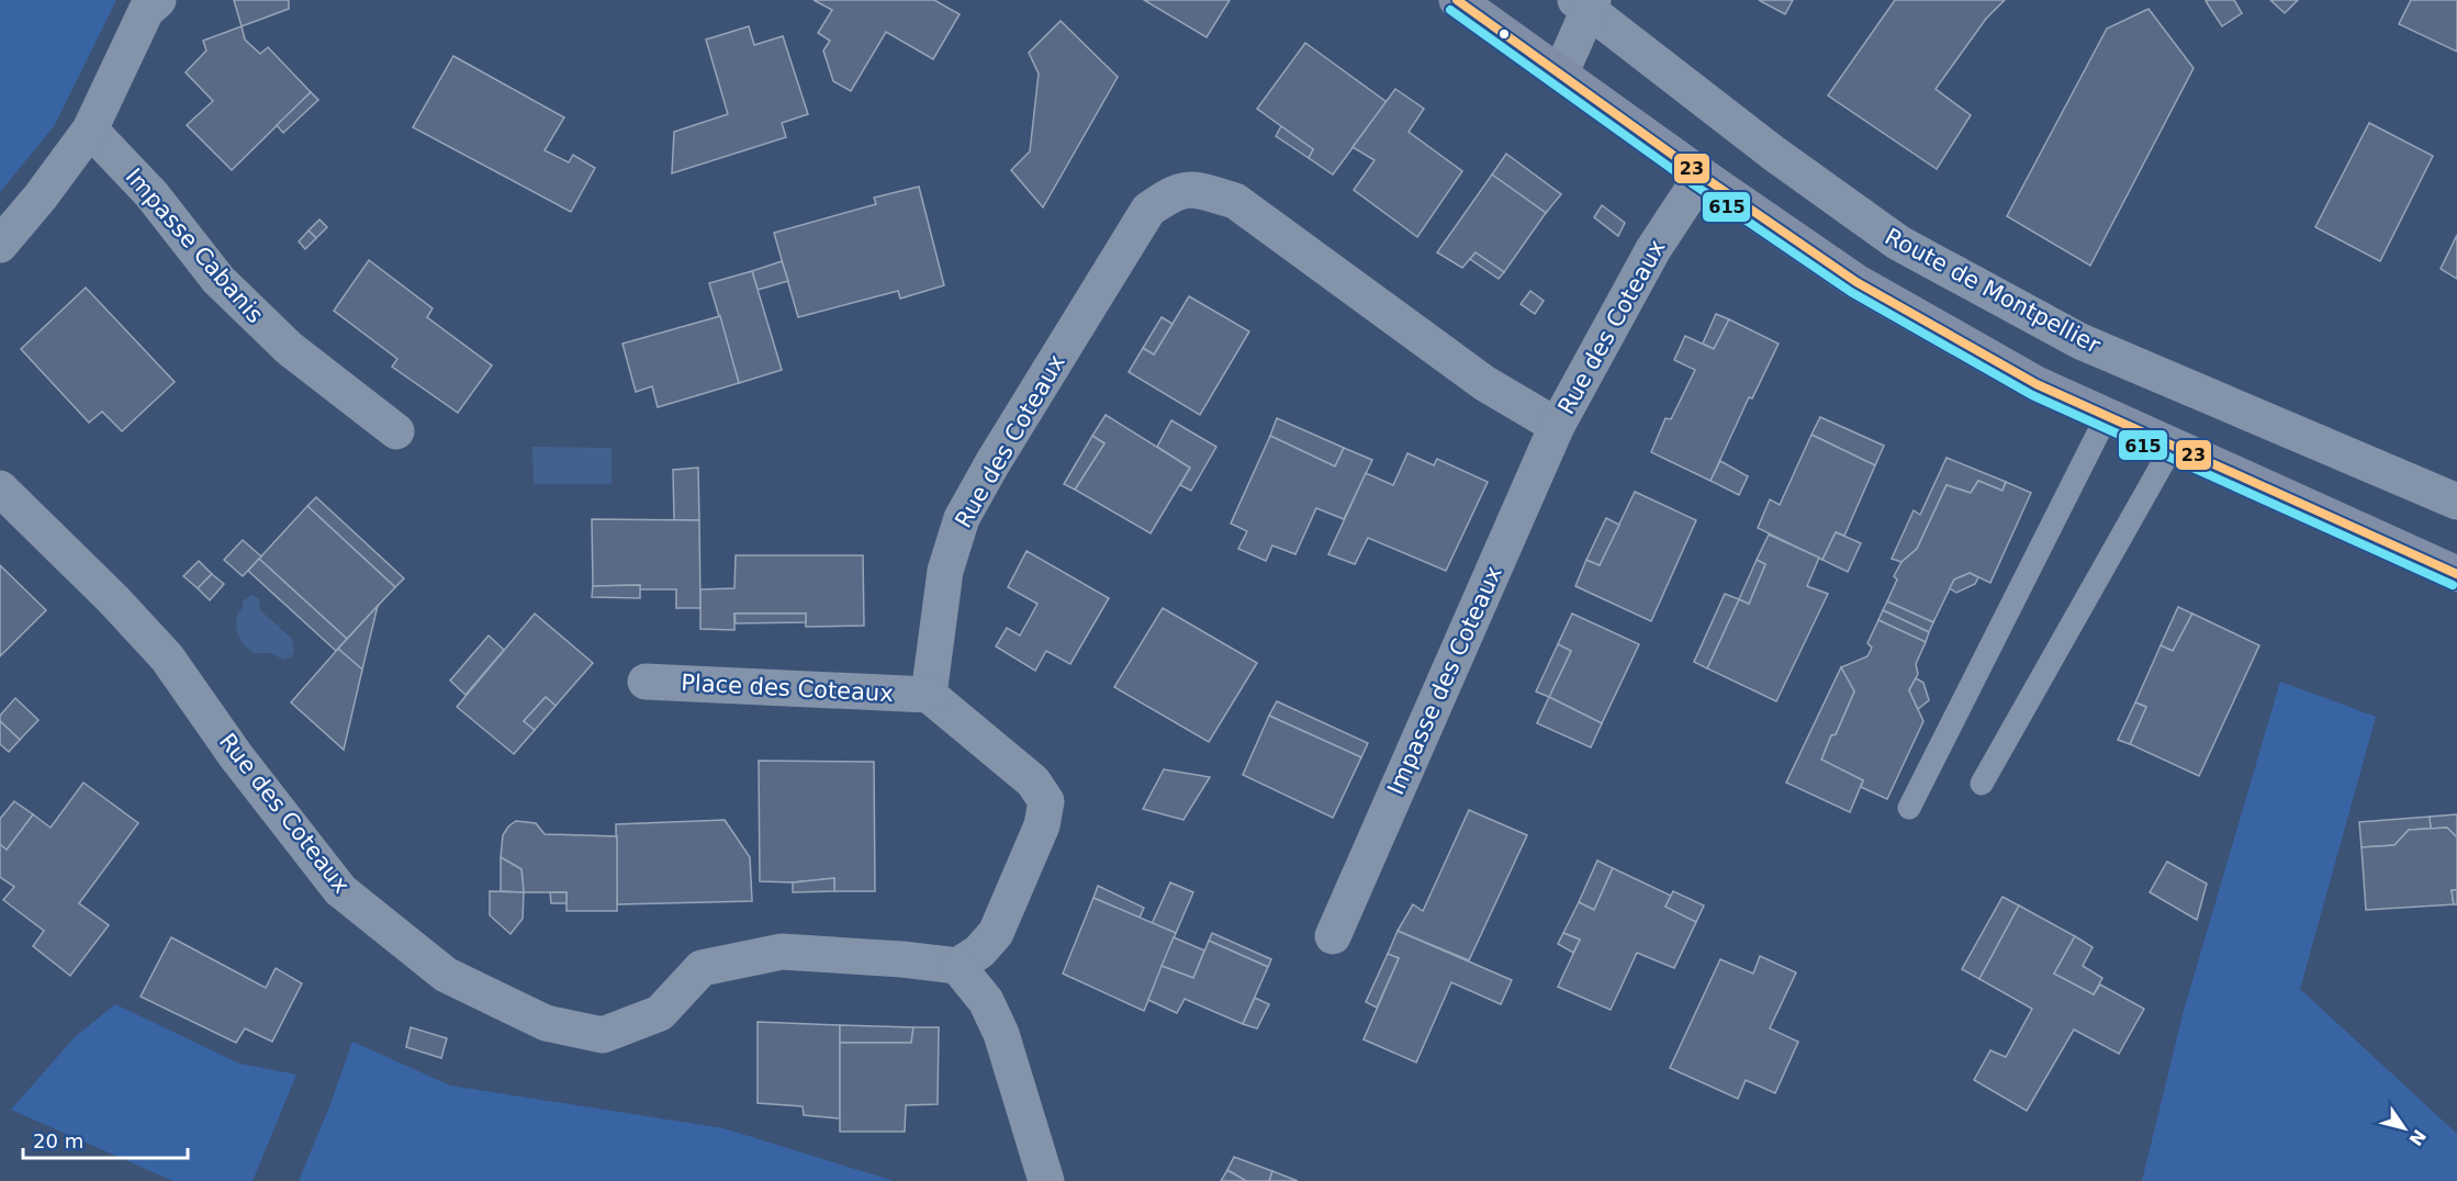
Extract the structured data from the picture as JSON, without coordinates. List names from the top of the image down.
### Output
{
  "streets": {
    "street": [
      "Impasse Cabanis",
      "Route de Montpellier",
      "Rue des Coteaux",
      "Impasse des Coteaux",
      "Place des Coteaux"
    ]
  },
  "crossings": [
    ["Rue des Coteaux", "Impasse des Coteaux"],
    ["Rue des Coteaux", "Place des Coteaux"]
  ],
  "lines": ["transit line 23", "transit line 615"],
  "scale_bar": "20 m",
  "north": "bottom right"
}
